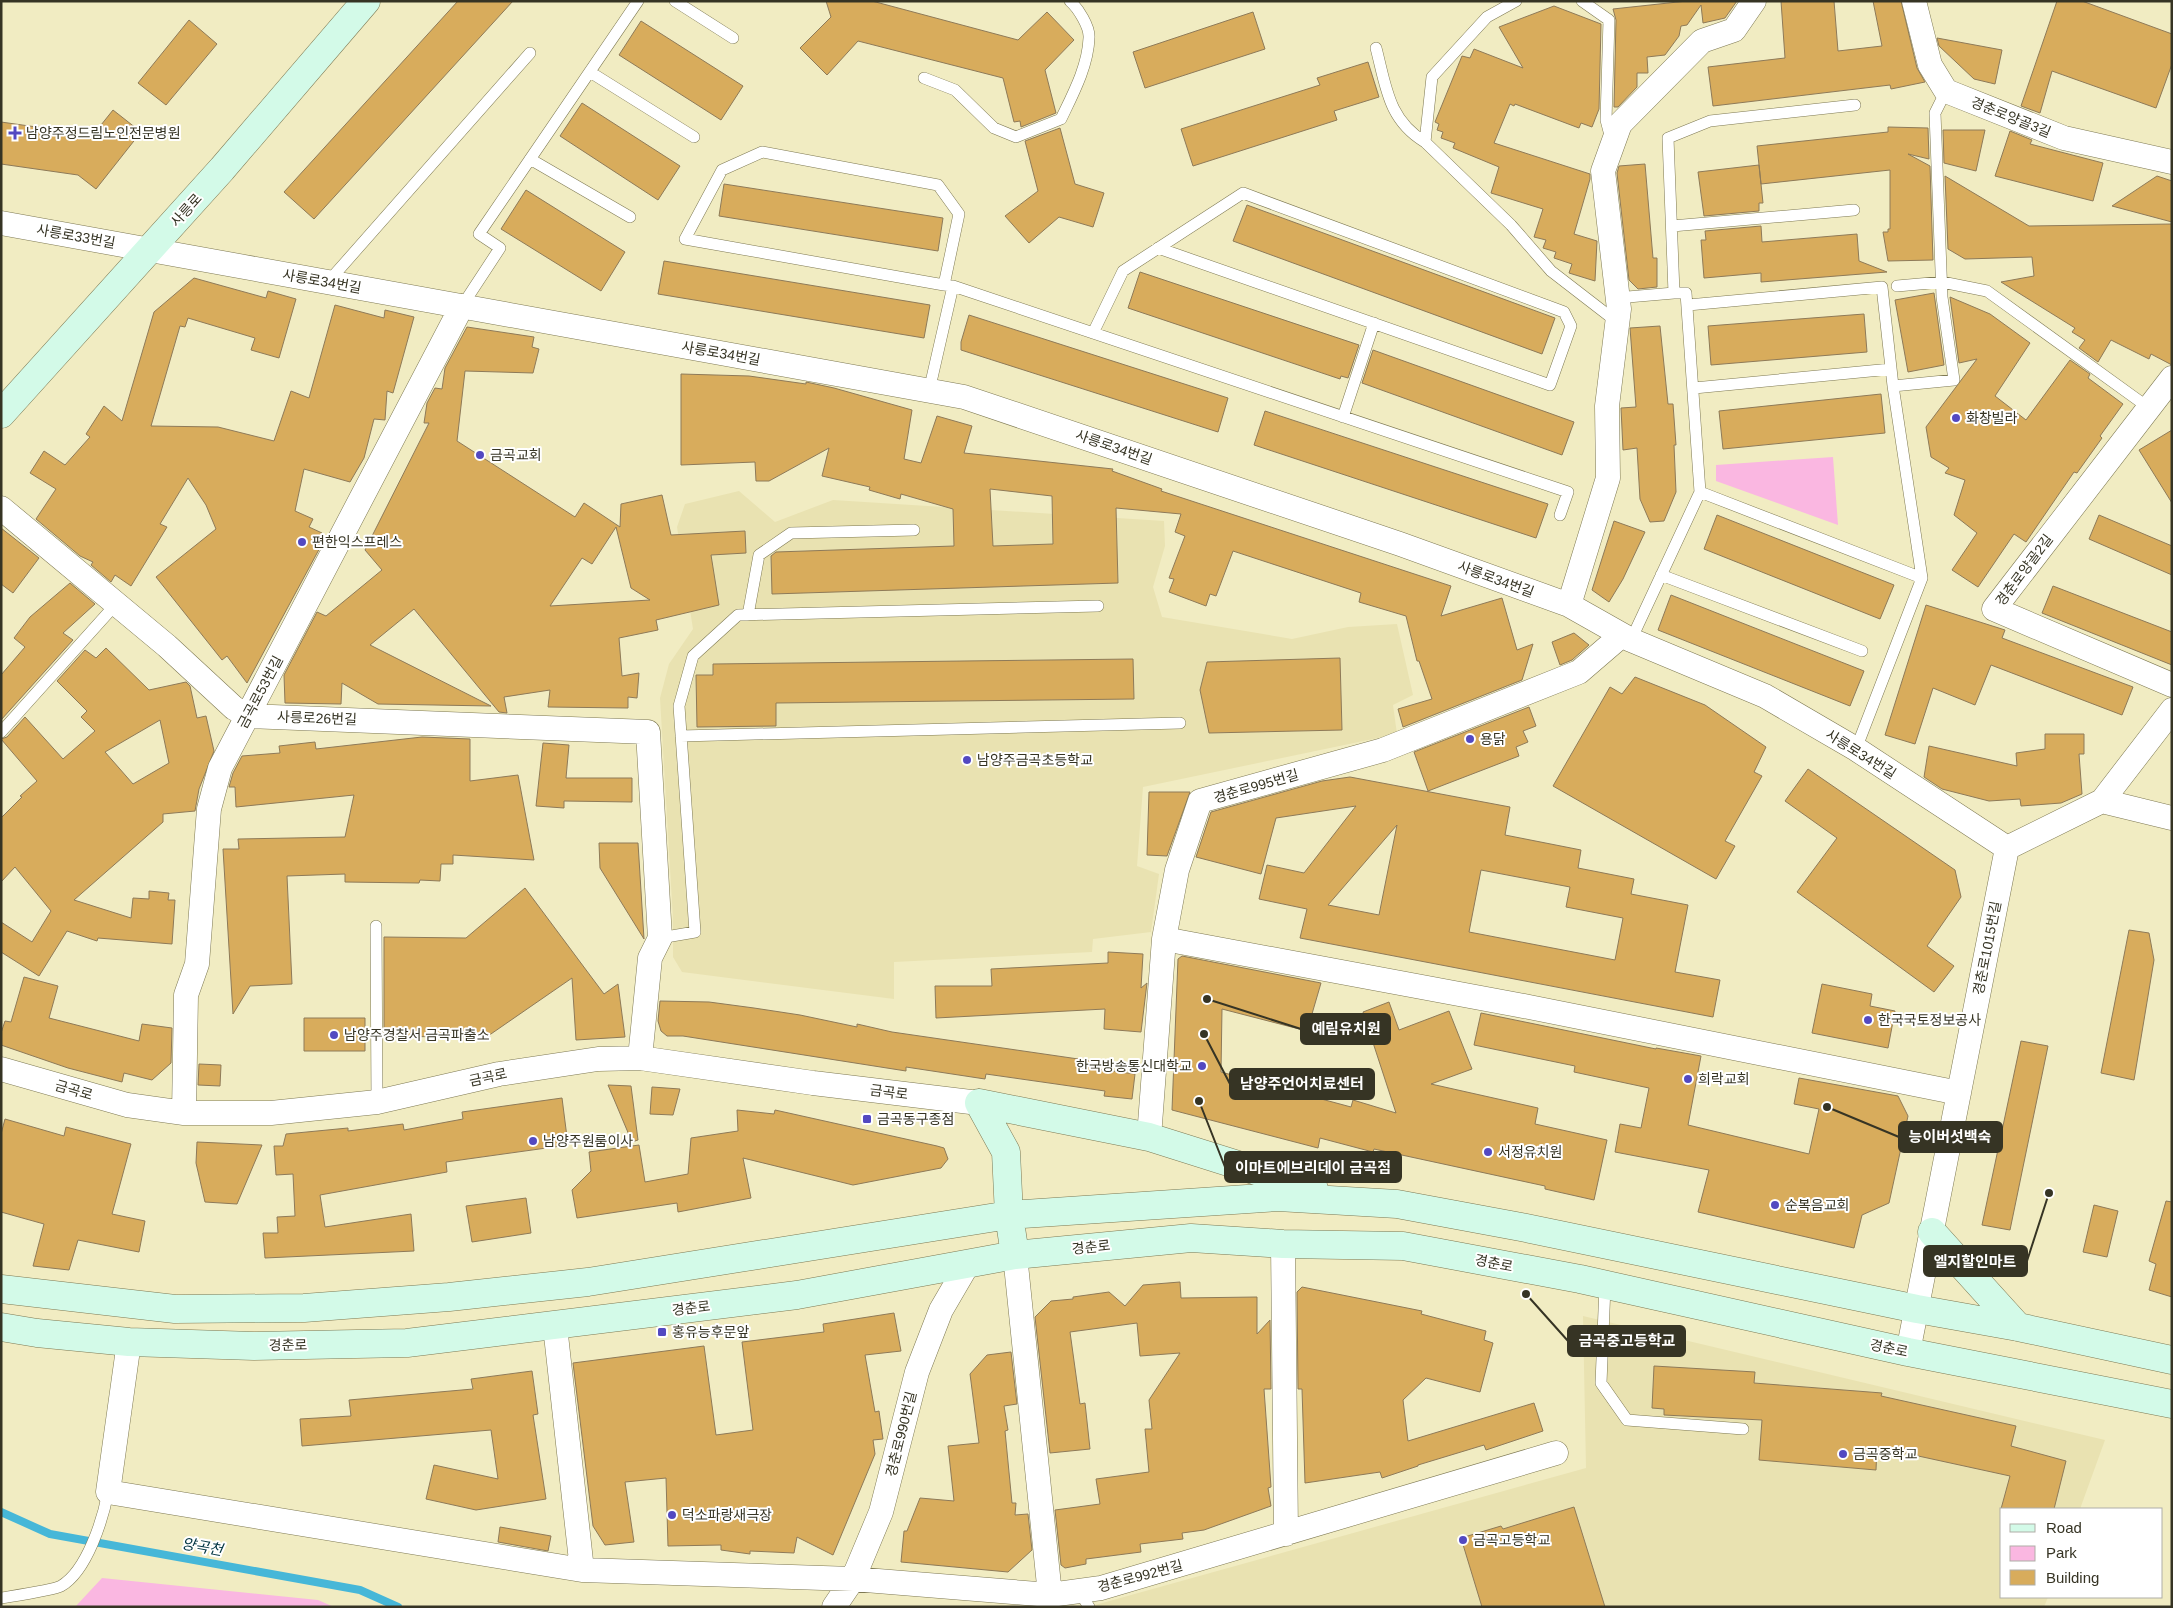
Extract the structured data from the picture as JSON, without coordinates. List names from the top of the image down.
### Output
{
  "streets": {
    "street": [
      "경춘로양골3길",
      "사릉로",
      "사릉로33번길",
      "사릉로34번길",
      "경춘로양골2길",
      "금곡로53번길",
      "사릉로26번길",
      "경춘로995번길",
      "경춘로1015번길",
      "금곡로",
      "경춘로",
      "경춘로990번길",
      "경춘로992번길"
    ]
  },
  "crossings": [
    ["사릉로", "사릉로33번길"],
    ["사릉로", "사릉로34번길"],
    ["사릉로33번길", "사릉로34번길"],
    ["사릉로34번길", "금곡로53번길"],
    ["사릉로34번길", "경춘로995번길"],
    ["사릉로34번길", "경춘로1015번길"],
    ["금곡로53번길", "사릉로26번길"],
    ["금곡로53번길", "금곡로"],
    ["경춘로1015번길", "경춘로"],
    ["경춘로", "경춘로990번길"],
    ["경춘로990번길", "경춘로992번길"]
  ],
  "water": ["양곡천"],
  "places": {
    "health": ["남양주정드림노인전문병원"],
    "other": [
      "화창빌라",
      "금곡교회",
      "편한익스프레스",
      "용닭",
      "남양주금곡초등학교",
      "예림유치원",
      "한국국토정보공사",
      "남양주언어치료센터",
      "남양주경찰서 금곡파출소",
      "한국방송통신대학교",
      "희락교회",
      "이마트에브리데이 금곡점",
      "능이버섯백숙",
      "남양주원룸이사",
      "서정유치원",
      "엘지할인마트",
      "순복음교회",
      "금곡중고등학교",
      "금곡중학교",
      "덕소파랑새극장",
      "금곡고등학교"
    ],
    "transit": ["금곡동구종점", "홍유능후문앞"]
  },
  "legend": ["Road", "Park", "Building"]
}
